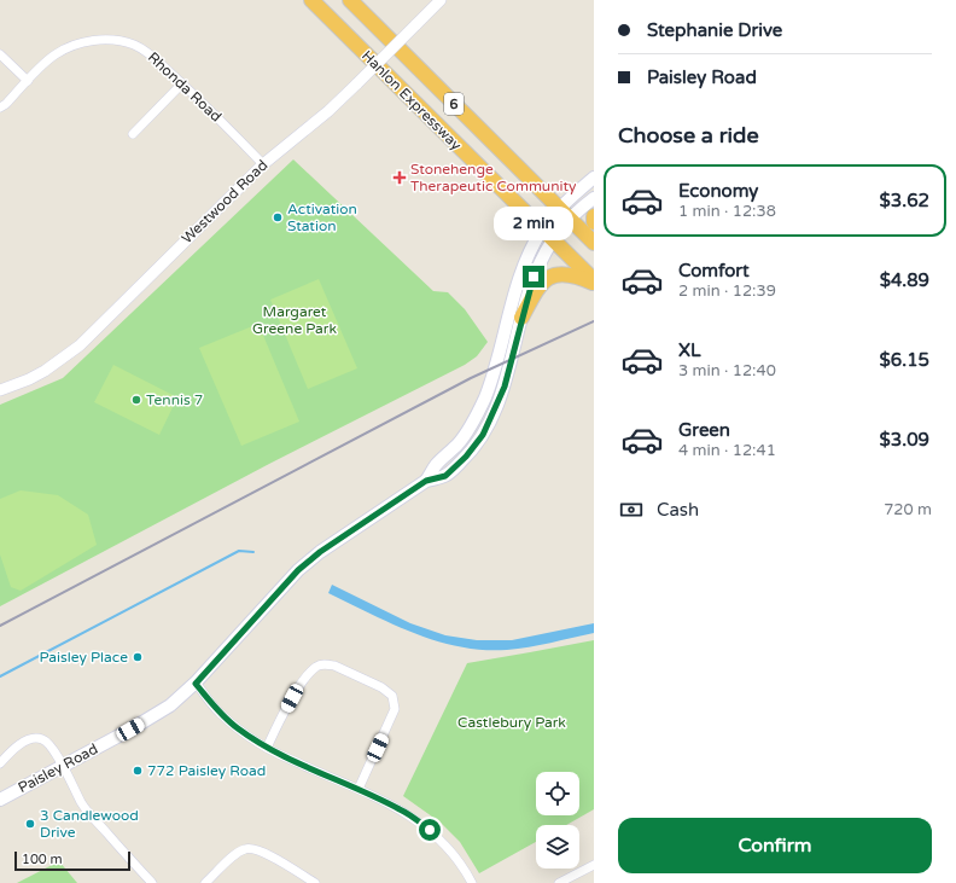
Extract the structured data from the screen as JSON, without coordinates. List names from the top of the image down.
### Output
{
  "streets": {
    "highway": ["Hanlon Expressway", "6"],
    "main road": ["Paisley Road"],
    "street": ["Rhonda Road", "Westwood Road"]
  },
  "crossings": [
    ["Rhonda Road", "Westwood Road"],
    ["Hanlon Expressway", "Paisley Road"]
  ],
  "parks": ["Margaret Greene Park", "Castlebury Park"],
  "places": {
    "health": ["Stonehenge Therapeutic Community"],
    "other": [
      "Activation Station",
      "Tennis 7",
      "Paisley Place",
      "772 Paisley Road",
      "3 Candlewood Drive"
    ]
  },
  "scale_bar": "100 m",
  "page": {
    "banner": ["Stephanie Drive", "Paisley Road"],
    "heading": "Choose a ride",
    "list": [
      {
        "name": "Economy",
        "note": "1 min · 12:38",
        "value": "$3.62"
      },
      {
        "name": "Comfort",
        "note": "2 min · 12:39",
        "value": "$4.89"
      },
      {
        "name": "XL",
        "note": "3 min · 12:40",
        "value": "$6.15"
      },
      {
        "name": "Green",
        "note": "4 min · 12:41",
        "value": "$3.09"
      }
    ],
    "bubble": "2 min",
    "pay": ["Cash", "720 m"],
    "buttons": "Confirm",
    "scale": "100 m"
  }
}
